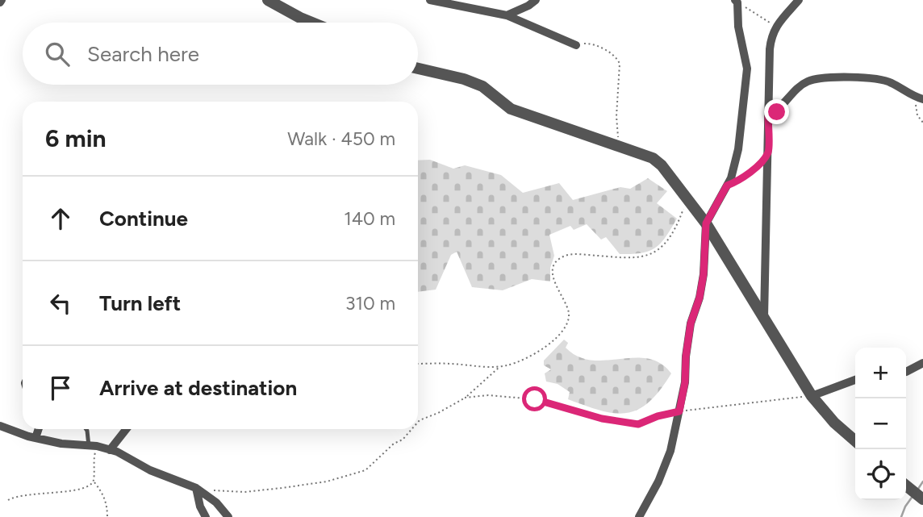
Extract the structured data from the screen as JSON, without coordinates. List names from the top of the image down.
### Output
{
  "page": {
    "search": "Search here",
    "heading": ["6 min", "Walk · 450 m"],
    "list": [
      ["Continue", "140 m"],
      ["Turn left", "310 m"],
      "Arrive at destination"
    ],
    "map_buttons": ["+", "−"]
  }
}
